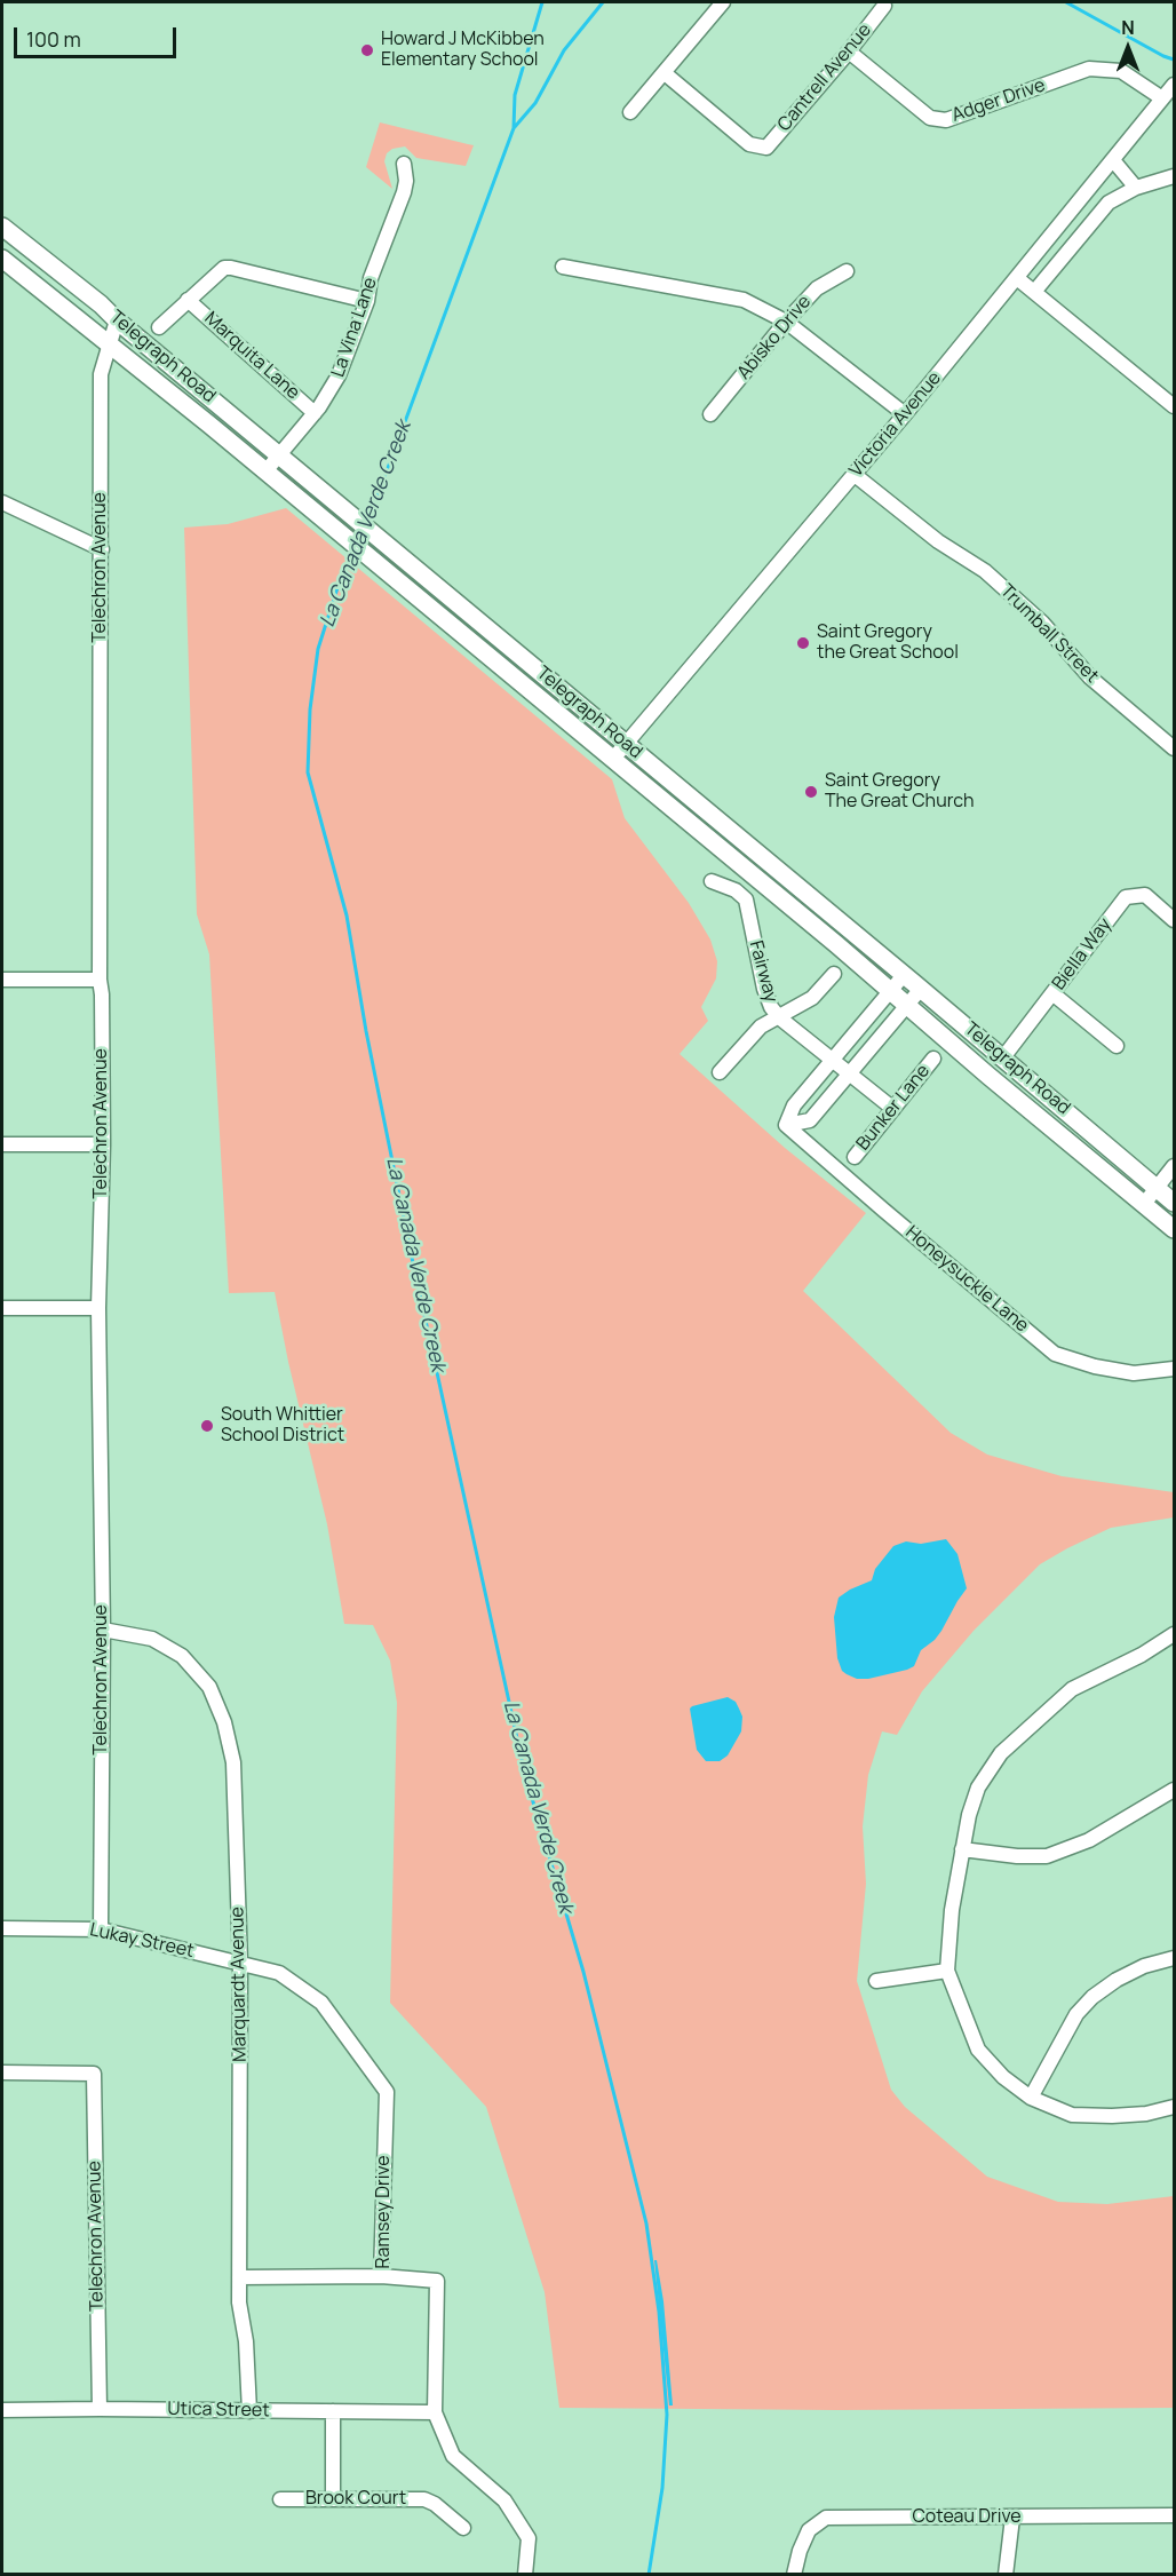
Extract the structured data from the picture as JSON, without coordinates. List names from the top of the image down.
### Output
{
  "streets": {
    "main road": ["Telegraph Road"],
    "street": [
      "Cantrell Avenue",
      "Adger Drive",
      "La Vina Lane",
      "Abisko Drive",
      "Marquita Lane",
      "Victoria Avenue",
      "Telechron Avenue",
      "Trumball Street",
      "Biella Way",
      "Fairway",
      "Bunker Lane",
      "Honeysuckle Lane",
      "Lukay Street",
      "Marquardt Avenue",
      "Ramsey Drive",
      "Utica Street",
      "Brook Court",
      "Coteau Drive"
    ]
  },
  "crossings": [
    ["Cantrell Avenue", "Adger Drive"],
    ["Adger Drive", "Victoria Avenue"],
    ["La Vina Lane", "Marquita Lane"],
    ["La Vina Lane", "Telegraph Road"],
    ["Telegraph Road", "Victoria Avenue"],
    ["Telegraph Road", "Telechron Avenue"],
    ["Telegraph Road", "Biella Way"],
    ["Victoria Avenue", "Trumball Street"],
    ["Telechron Avenue", "Lukay Street"],
    ["Telechron Avenue", "Marquardt Avenue"],
    ["Telechron Avenue", "Utica Street"],
    ["Fairway", "Bunker Lane"],
    ["Lukay Street", "Marquardt Avenue"],
    ["Lukay Street", "Ramsey Drive"],
    ["Marquardt Avenue", "Ramsey Drive"],
    ["Marquardt Avenue", "Utica Street"],
    ["Ramsey Drive", "Utica Street"]
  ],
  "water": ["La Canada Verde Creek"],
  "places": [
    "Howard J McKibben Elementary School",
    "Saint Gregory the Great School",
    "Saint Gregory The Great Church",
    "South Whittier School District"
  ],
  "scale_bar": "100 m",
  "north": "top"
}
